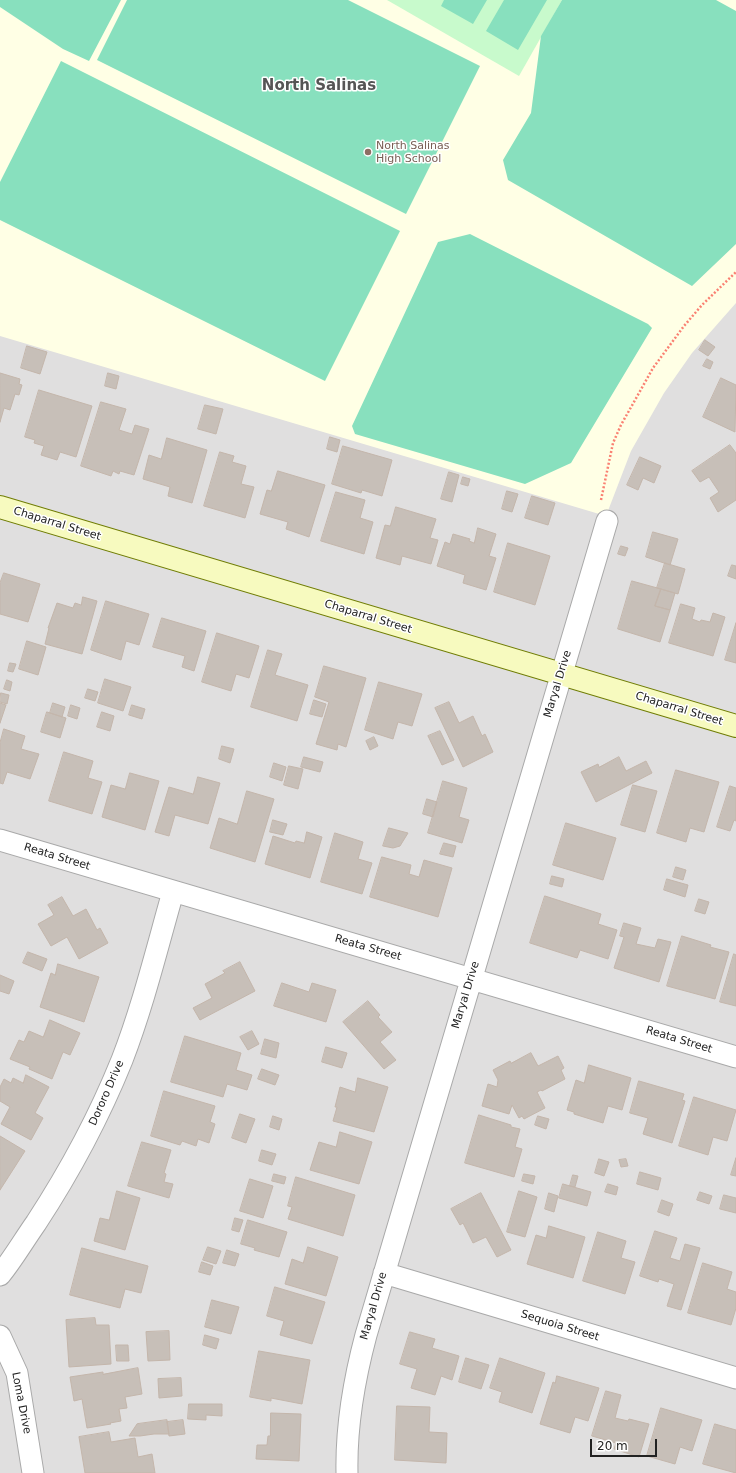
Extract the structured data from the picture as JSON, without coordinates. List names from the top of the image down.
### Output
{
  "streets": {
    "street": [
      "Chaparral Street",
      "Maryal Drive",
      "Reata Street",
      "Dororo Drive",
      "Sequoia Street",
      "Loma Drive"
    ]
  },
  "crossings": [
    ["Chaparral Street", "Maryal Drive"],
    ["Maryal Drive", "Reata Street"],
    ["Maryal Drive", "Sequoia Street"],
    ["Reata Street", "Dororo Drive"]
  ],
  "districts": ["North Salinas"],
  "places": ["North Salinas High School"],
  "scale_bar": "20 m"
}
